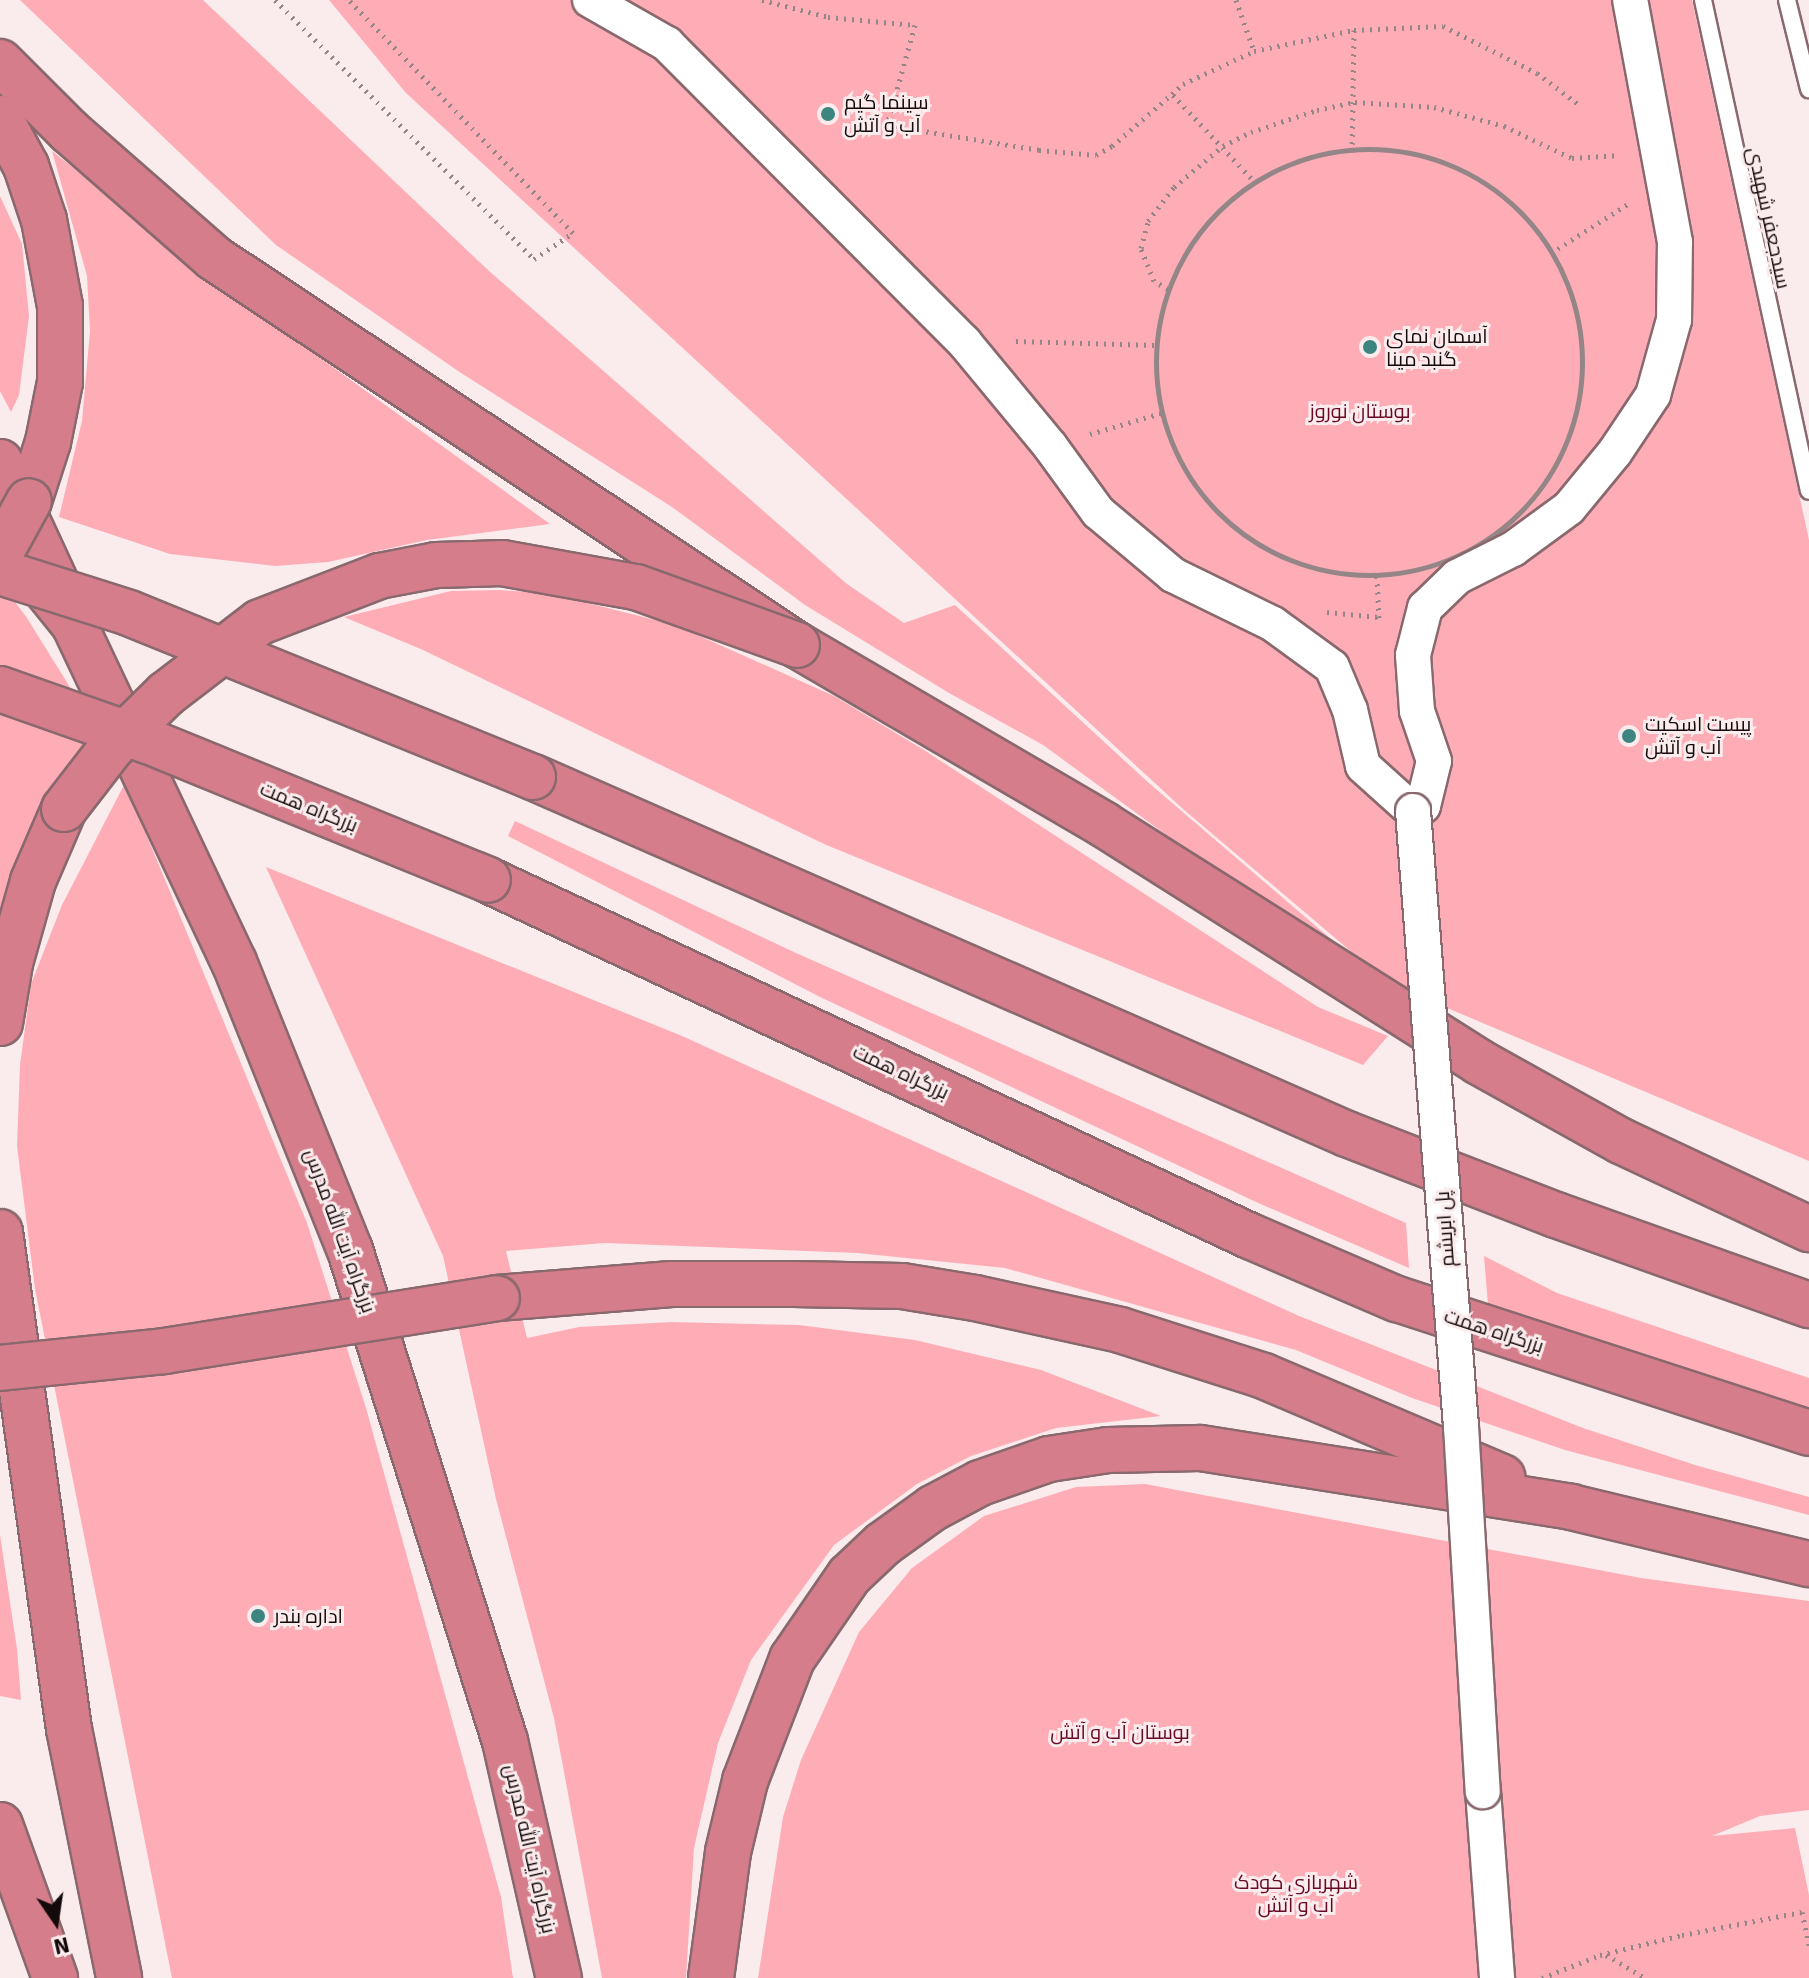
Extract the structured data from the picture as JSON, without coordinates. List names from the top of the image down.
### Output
{
  "streets": {
    "highway": ["بزرگراه همت", "بزرگراه آیت الله مدرس"],
    "street": ["پل ابریشم"],
    "lane": ["سیدجعفر شهیدی"]
  },
  "parks": ["بوستان نوروز", "بوستان آب و آتش", "شهربازی کودک آب و آتش"],
  "places": [
    "سینما گیم آب و آتش",
    "آسمان نمای گنبد مینا",
    "پیست اسکیت آب و آتش",
    "اداره بندر"
  ],
  "north": "bottom"
}
